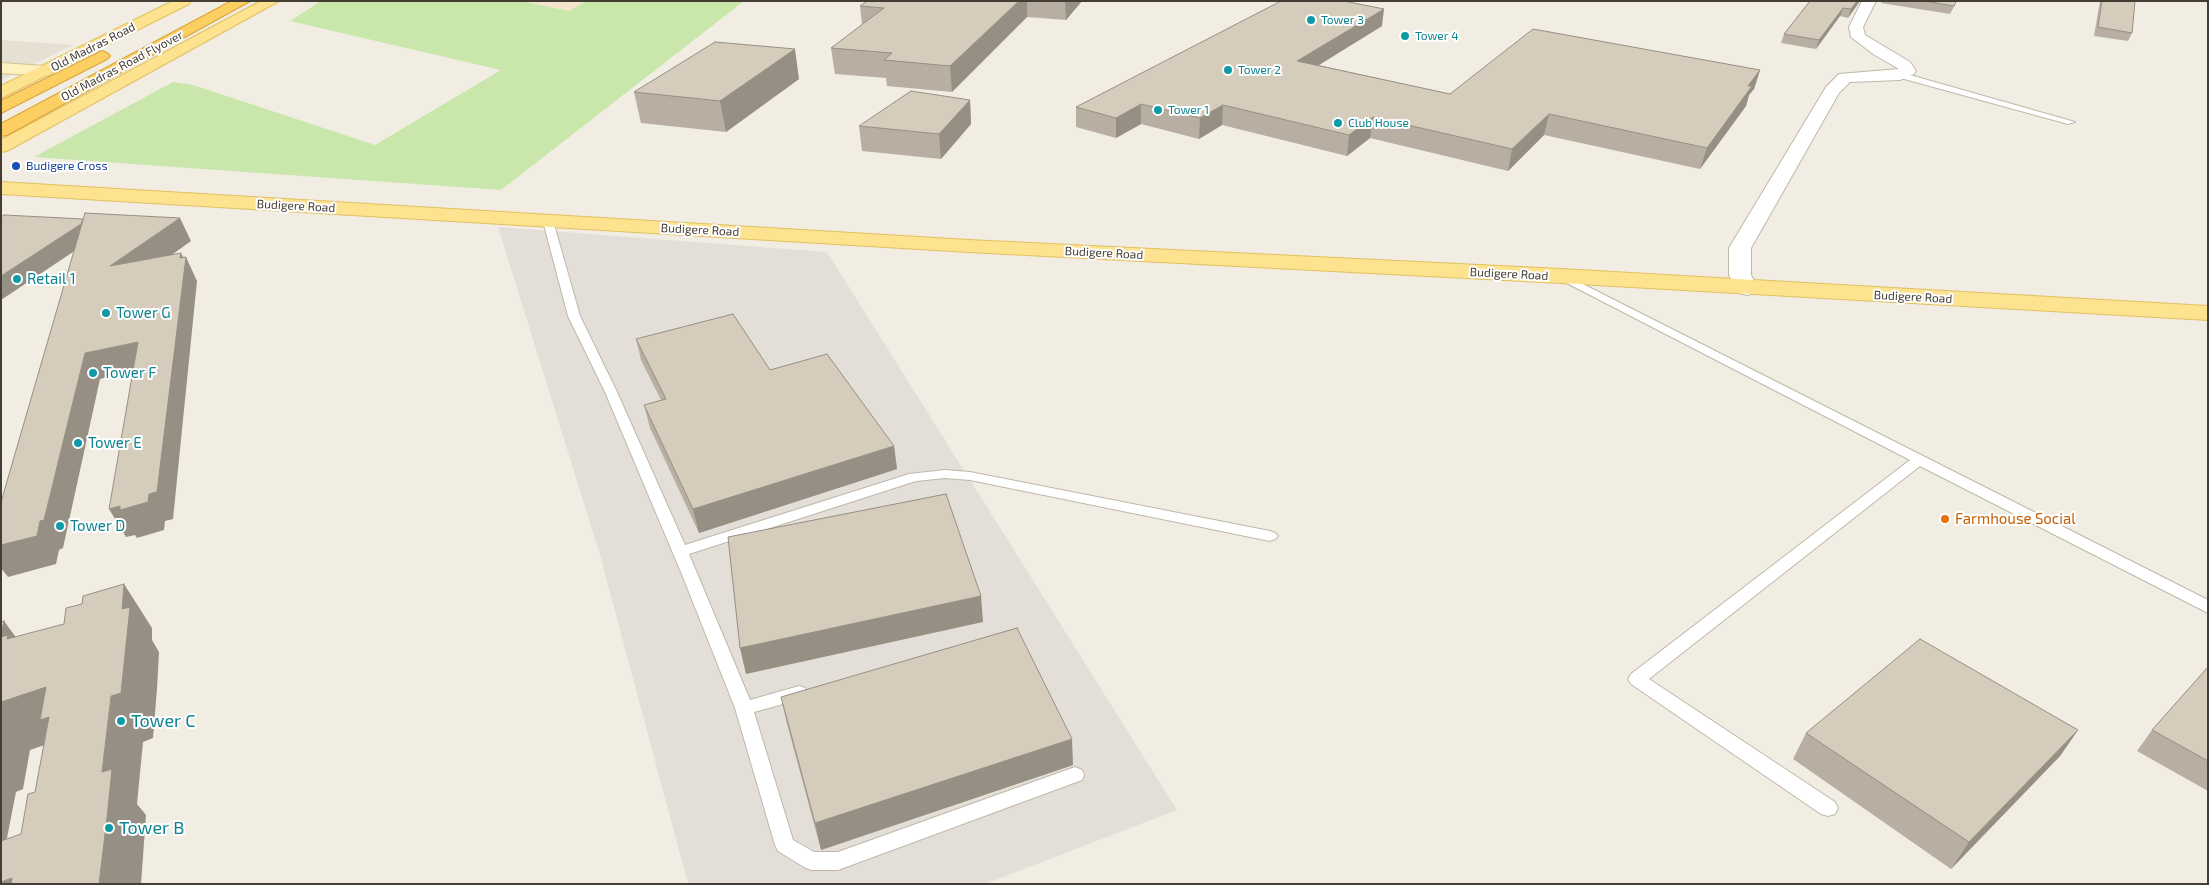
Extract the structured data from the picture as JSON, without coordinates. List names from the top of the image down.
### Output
{
  "streets": {
    "highway": ["Old Madras Road Flyover"],
    "main road": ["Old Madras Road", "Budigere Road"]
  },
  "places": [
    "Tower 3",
    "Tower 4",
    "Tower 2",
    "Tower 1",
    "Club House",
    "Budigere Cross",
    "Retail 1",
    "Tower G",
    "Tower F",
    "Tower E",
    "Farmhouse Social",
    "Tower D",
    "Tower C",
    "Tower B"
  ]
}
